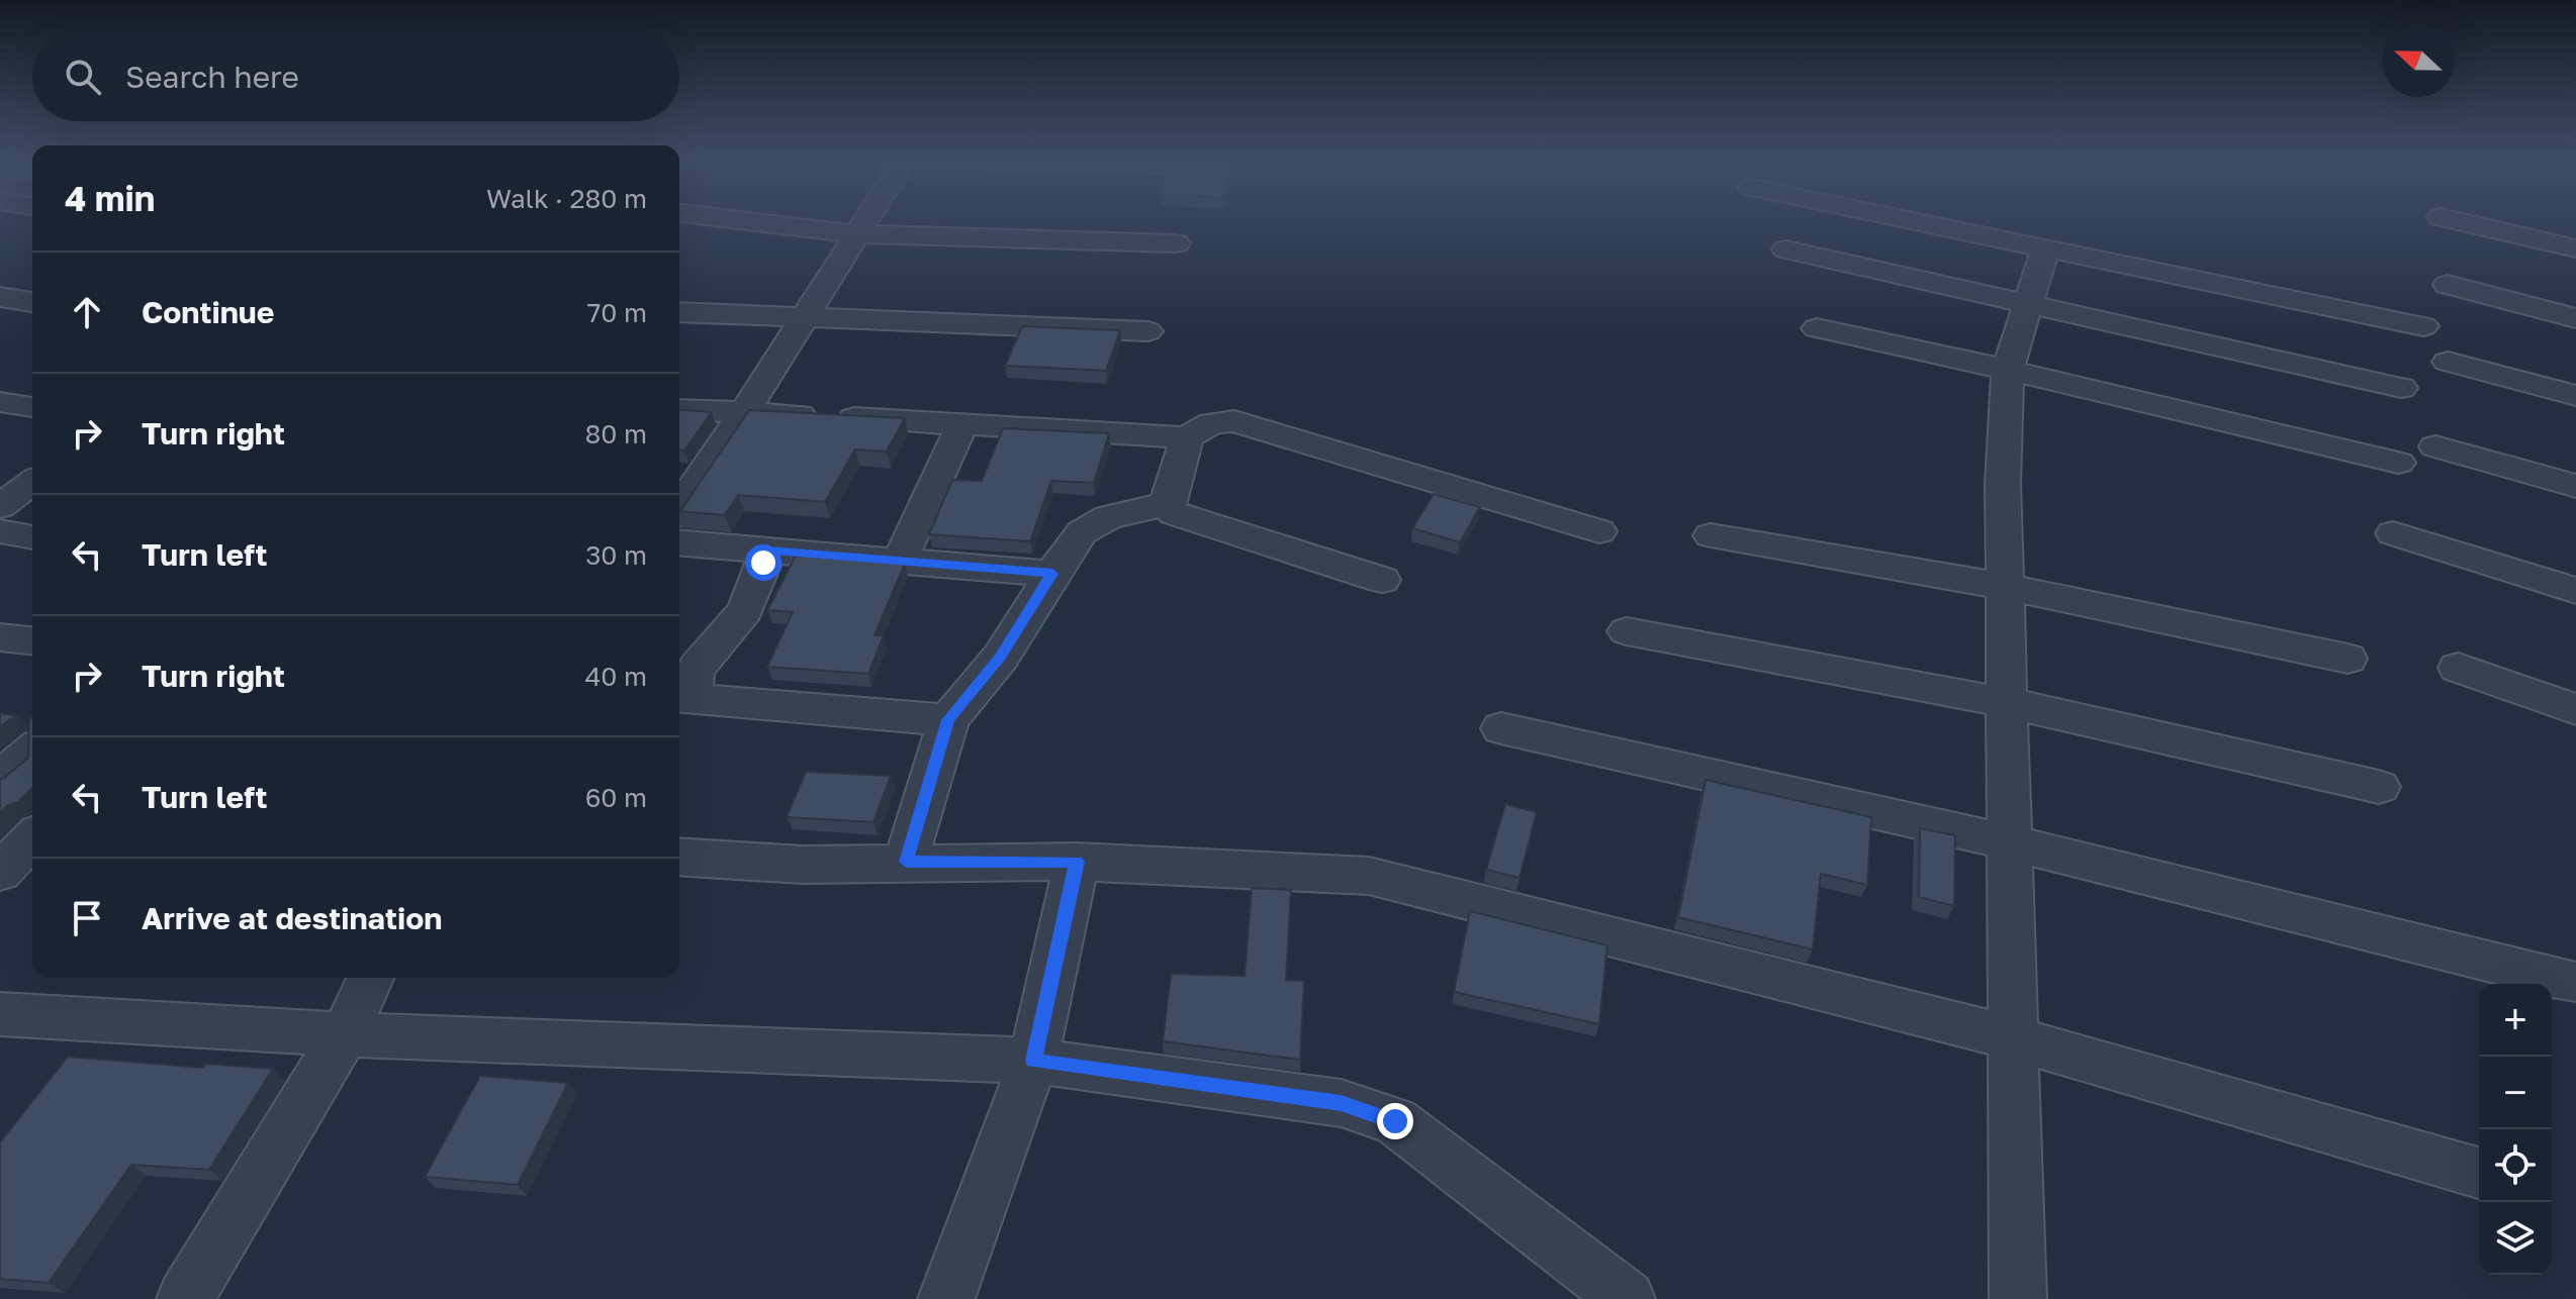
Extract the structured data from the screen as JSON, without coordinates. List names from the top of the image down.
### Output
{
  "north": "left",
  "page": {
    "search": "Search here",
    "heading": ["4 min", "Walk · 280 m"],
    "list": [
      ["Continue", "70 m"],
      ["Turn right", "80 m"],
      ["Turn left", "30 m"],
      ["Turn right", "40 m"],
      ["Turn left", "60 m"],
      "Arrive at destination"
    ],
    "map_buttons": ["+", "−"]
  }
}
